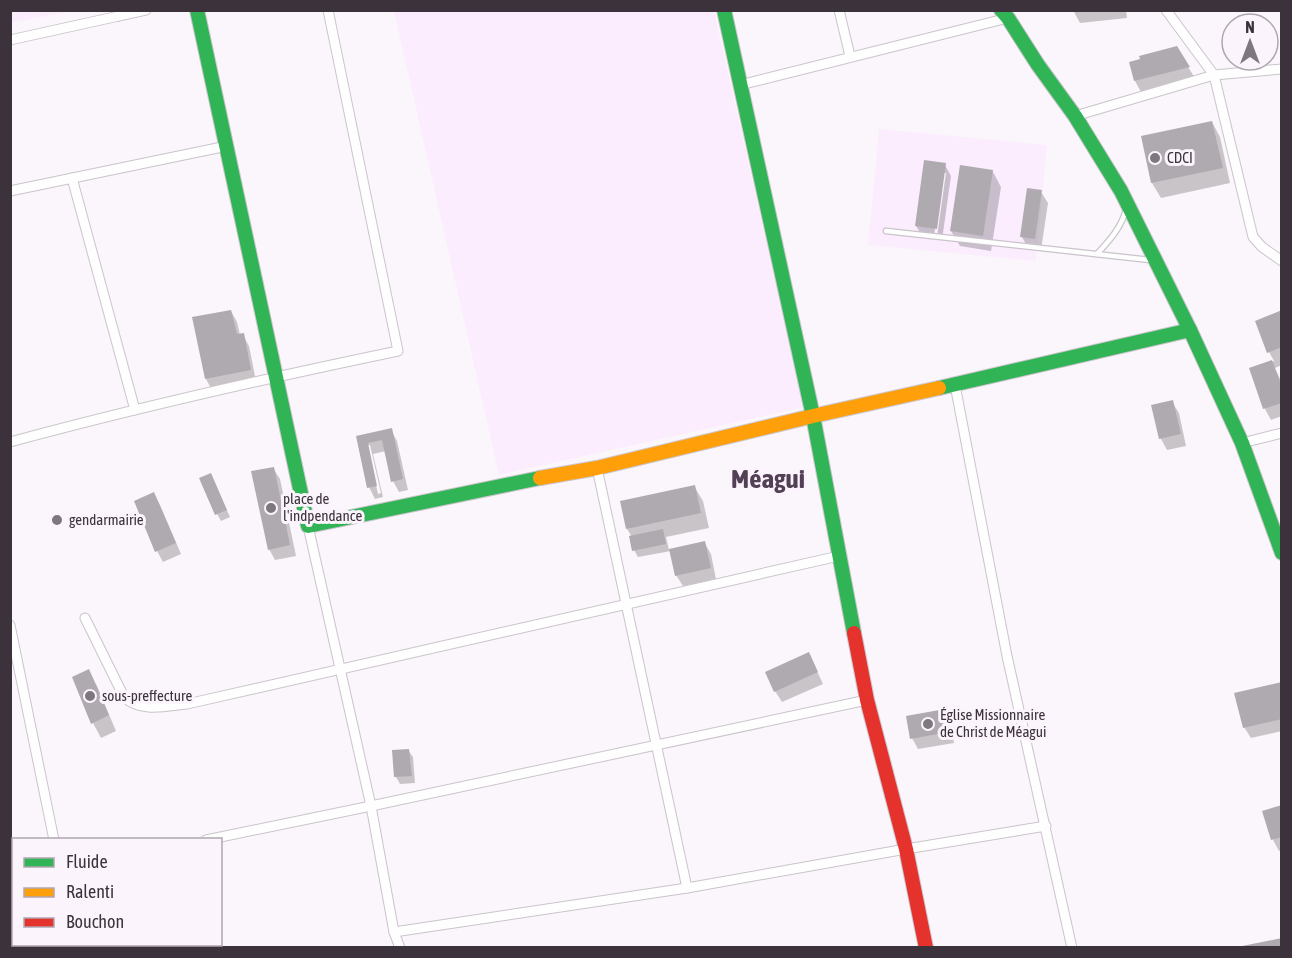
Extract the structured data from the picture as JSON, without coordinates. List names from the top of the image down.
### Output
{
  "districts": ["Méagui"],
  "places": [
    "CDCI",
    "place de l'indpendance",
    "gendarmairie",
    "sous-preffecture",
    "Église Missionnaire de Christ de Méagui"
  ],
  "legend": ["Fluide", "Ralenti", "Bouchon"],
  "north": "top"
}
